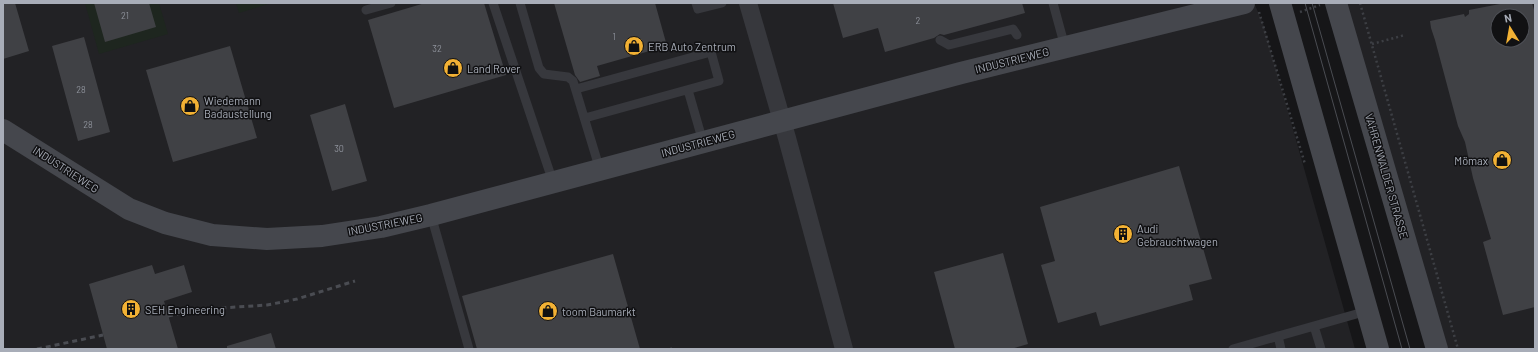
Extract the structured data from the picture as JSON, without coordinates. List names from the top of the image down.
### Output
{
  "streets": {
    "street": ["INDUSTRIEWEG", "VAHRENWALDER STRASSE"]
  },
  "places": {
    "shop": [
      "ERB Auto Zentrum",
      "Land Rover",
      "Wiedemann Badaustellung",
      "Mömax",
      "toom Baumarkt"
    ],
    "building": ["Audi Gebrauchtwagen", "SEH Engineering"]
  },
  "house_numbers": [
    "21",
    "2",
    "1",
    "32",
    "28",
    "28",
    "30"
  ],
  "north": "top"
}
